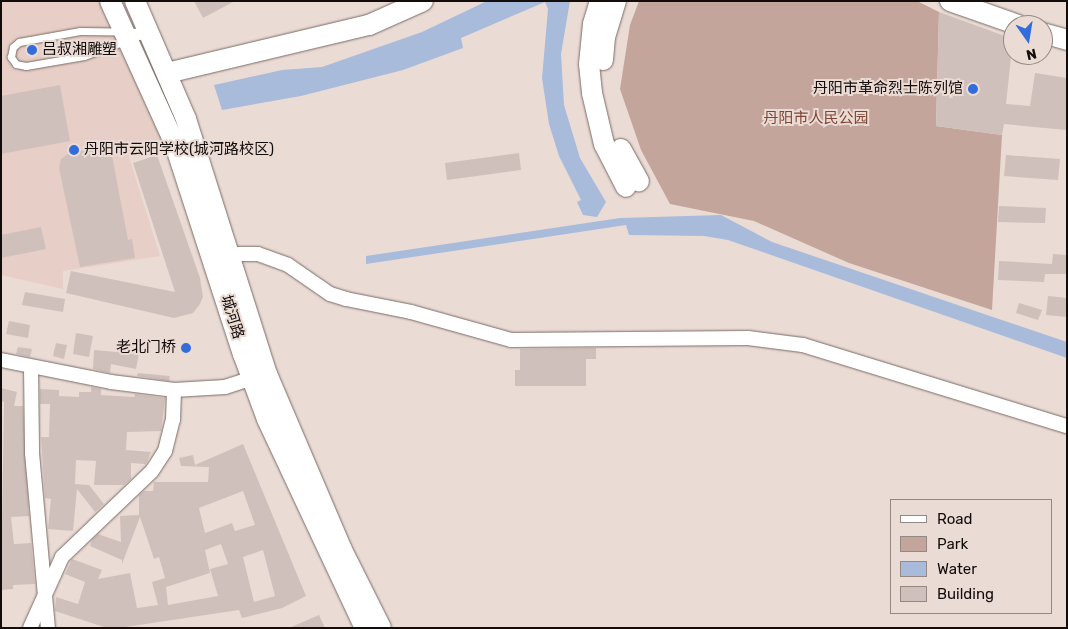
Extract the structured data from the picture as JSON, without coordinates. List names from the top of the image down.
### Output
{
  "streets": {
    "main road": ["城河路"]
  },
  "parks": ["丹阳市人民公园"],
  "places": [
    "吕叔湘雕塑",
    "丹阳市革命烈士陈列馆",
    "丹阳市云阳学校(城河路校区)",
    "老北门桥"
  ],
  "legend": [
    "Road",
    "Park",
    "Water",
    "Building"
  ],
  "north": "bottom"
}
